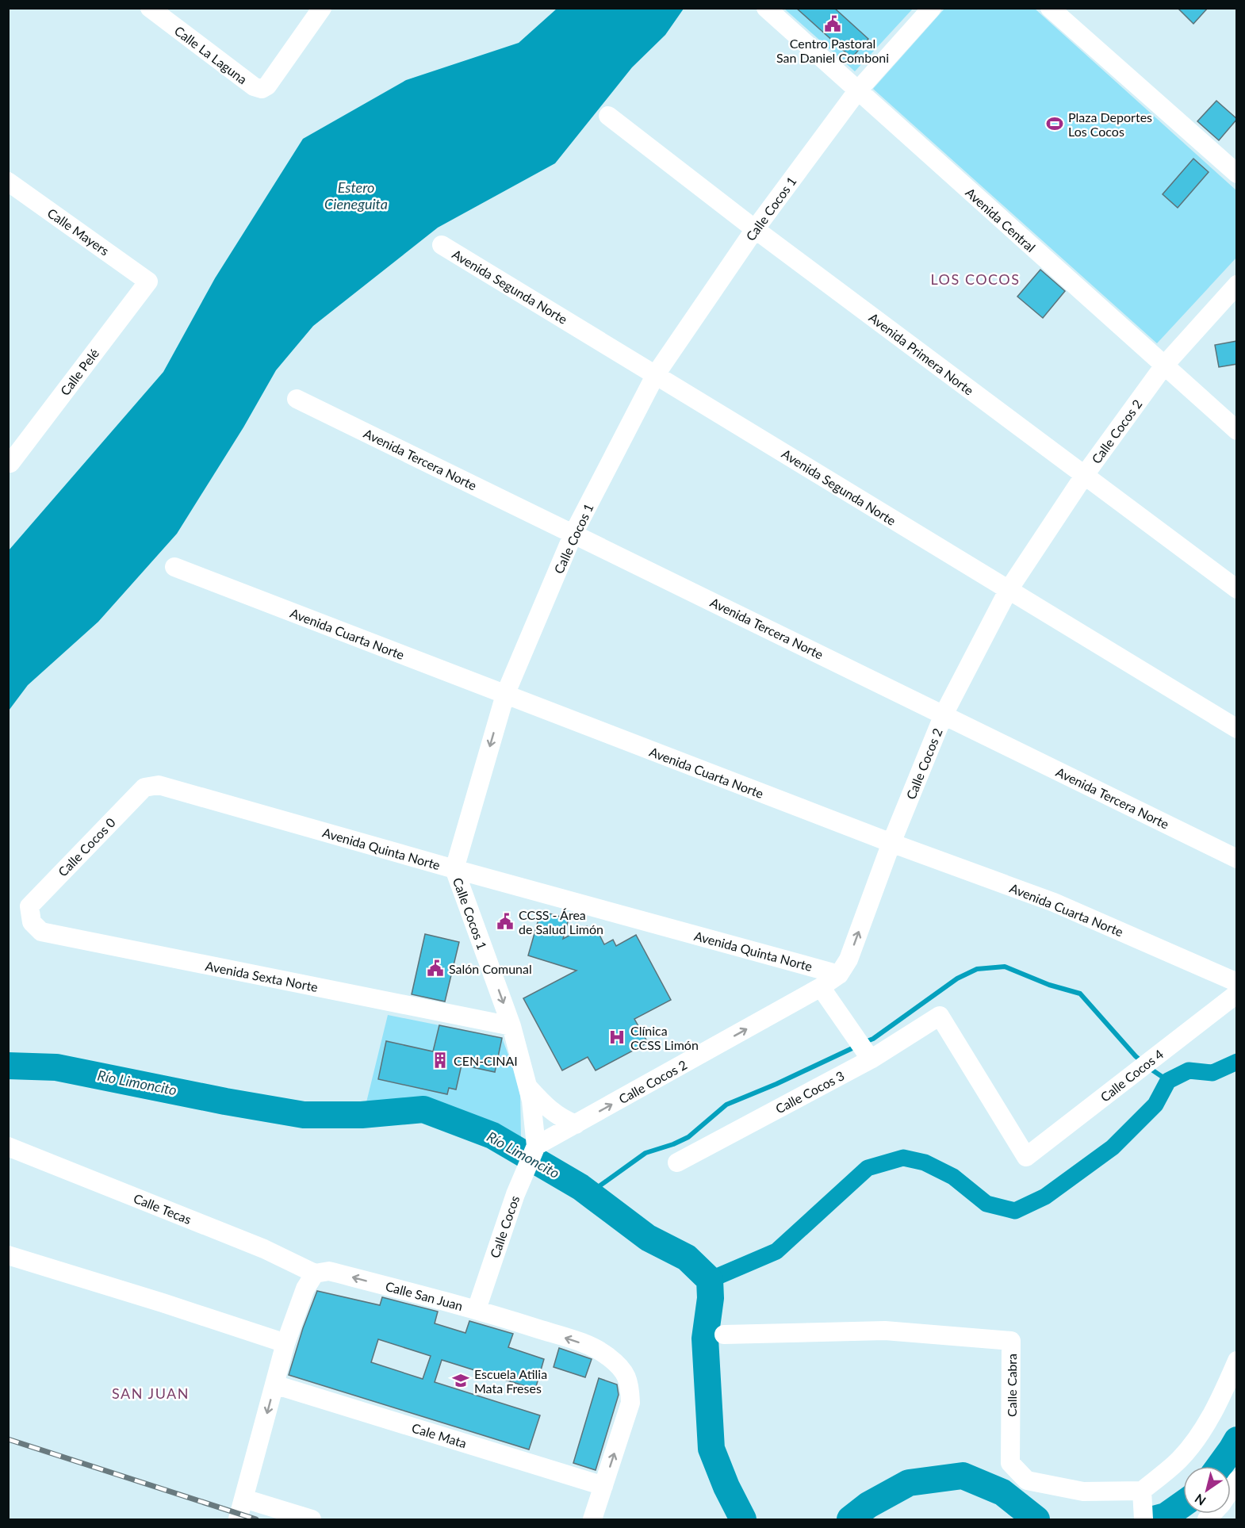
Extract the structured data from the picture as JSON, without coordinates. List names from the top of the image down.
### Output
{
  "streets": {
    "street": [
      "Calle La Laguna",
      "Calle Cocos 1",
      "Avenida Central",
      "Calle Mayers",
      "Avenida Segunda Norte",
      "Avenida Primera Norte",
      "Calle Pelé",
      "Calle Cocos 2",
      "Avenida Tercera Norte",
      "Avenida Cuarta Norte",
      "Calle Cocos 0",
      "Avenida Quinta Norte",
      "Avenida Sexta Norte",
      "Calle Cocos 4",
      "Calle Cocos 3",
      "Calle Tecas",
      "Calle Cocos",
      "Calle San Juan",
      "Calle Cabra",
      "Cale Mata"
    ]
  },
  "crossings": [
    ["Calle Cocos 1", "Avenida Central"],
    ["Calle Cocos 1", "Avenida Segunda Norte"],
    ["Calle Cocos 1", "Avenida Primera Norte"],
    ["Calle Cocos 1", "Calle Cocos 2"],
    ["Calle Cocos 1", "Avenida Tercera Norte"],
    ["Calle Cocos 1", "Avenida Cuarta Norte"],
    ["Calle Cocos 1", "Avenida Quinta Norte"],
    ["Calle Cocos 1", "Avenida Sexta Norte"],
    ["Calle Cocos 1", "Calle Cocos"],
    ["Avenida Central", "Calle Cocos 2"],
    ["Calle Mayers", "Calle Pelé"],
    ["Avenida Segunda Norte", "Calle Cocos 2"],
    ["Avenida Primera Norte", "Calle Cocos 2"],
    ["Calle Cocos 2", "Avenida Tercera Norte"],
    ["Calle Cocos 2", "Avenida Cuarta Norte"],
    ["Calle Cocos 2", "Avenida Quinta Norte"],
    ["Calle Cocos 2", "Calle Cocos"],
    ["Calle Cocos 0", "Avenida Quinta Norte"],
    ["Calle Cocos 0", "Avenida Sexta Norte"],
    ["Avenida Quinta Norte", "Calle Cocos 3"],
    ["Calle Cocos 4", "Calle Cocos 3"],
    ["Calle Tecas", "Calle San Juan"],
    ["Calle Cocos", "Calle San Juan"],
    ["Calle San Juan", "Cale Mata"]
  ],
  "districts": ["LOS COCOS", "SAN JUAN"],
  "water": ["Estero Cieneguita", "Río Limoncito"],
  "places": {
    "public building": ["Centro Pastoral San Daniel Comboni", "CCSS - Área de Salud Limón", "Salón Comunal"],
    "sports": ["Plaza Deportes Los Cocos"],
    "hospital": ["Clínica CCSS Limón"],
    "building": ["CEN-CINAI"],
    "school or university": ["Escuela Atilia Mata Freses"]
  },
  "north": "bottom left"
}
